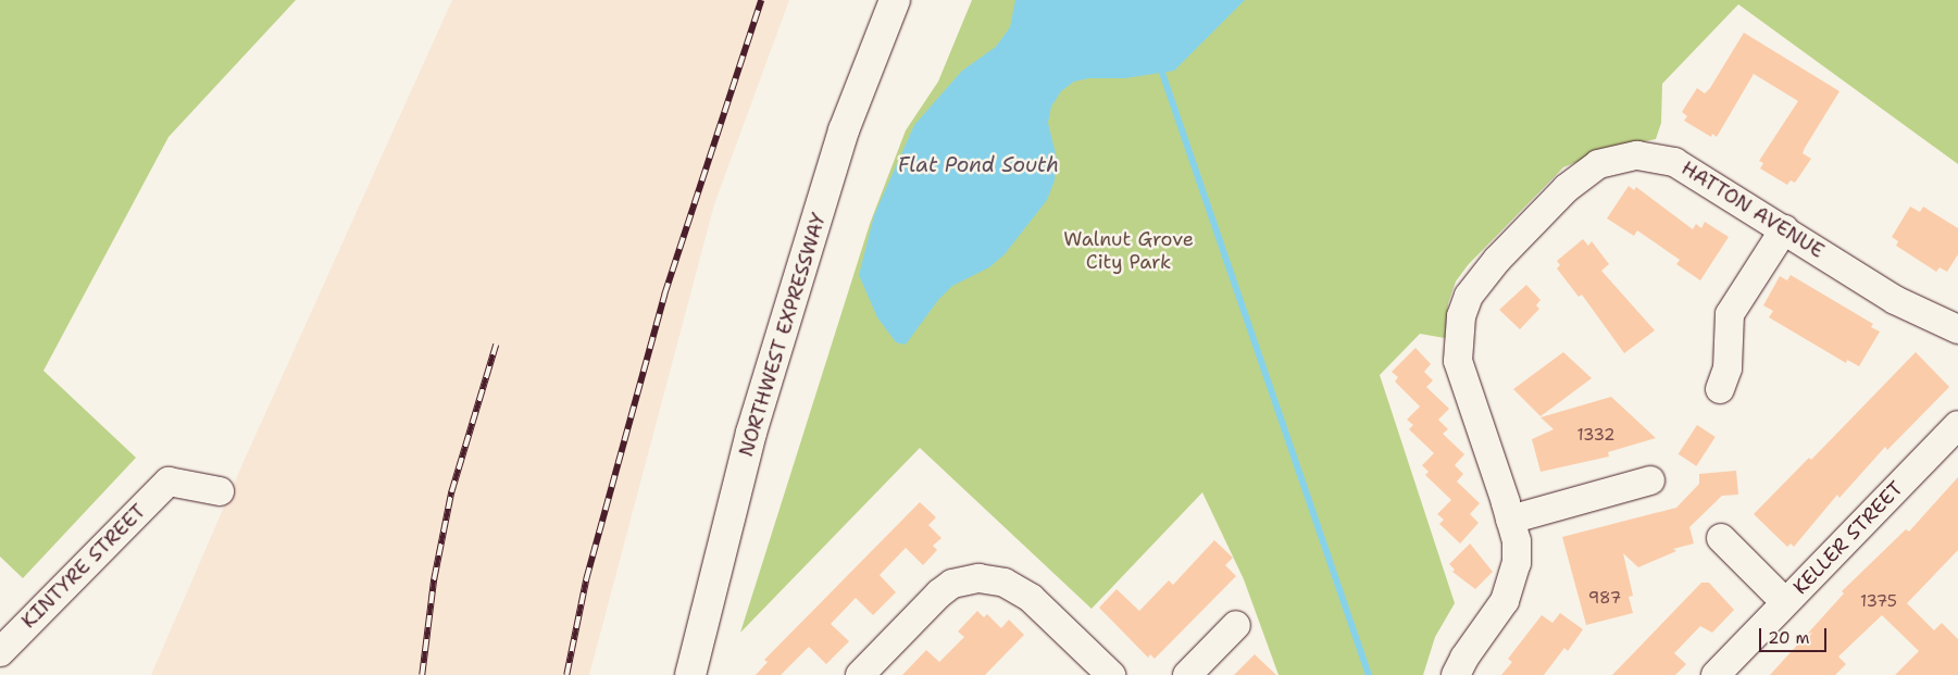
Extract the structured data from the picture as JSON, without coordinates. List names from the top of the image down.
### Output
{
  "streets": {
    "main road": ["NORTHWEST EXPRESSWAY"],
    "street": ["HATTON AVENUE", "KELLER STREET", "KINTYRE STREET"]
  },
  "water": ["Flat Pond South"],
  "parks": ["Walnut Grove City Park"],
  "house_numbers": ["1332", "987", "1375"],
  "scale_bar": "20 m"
}
